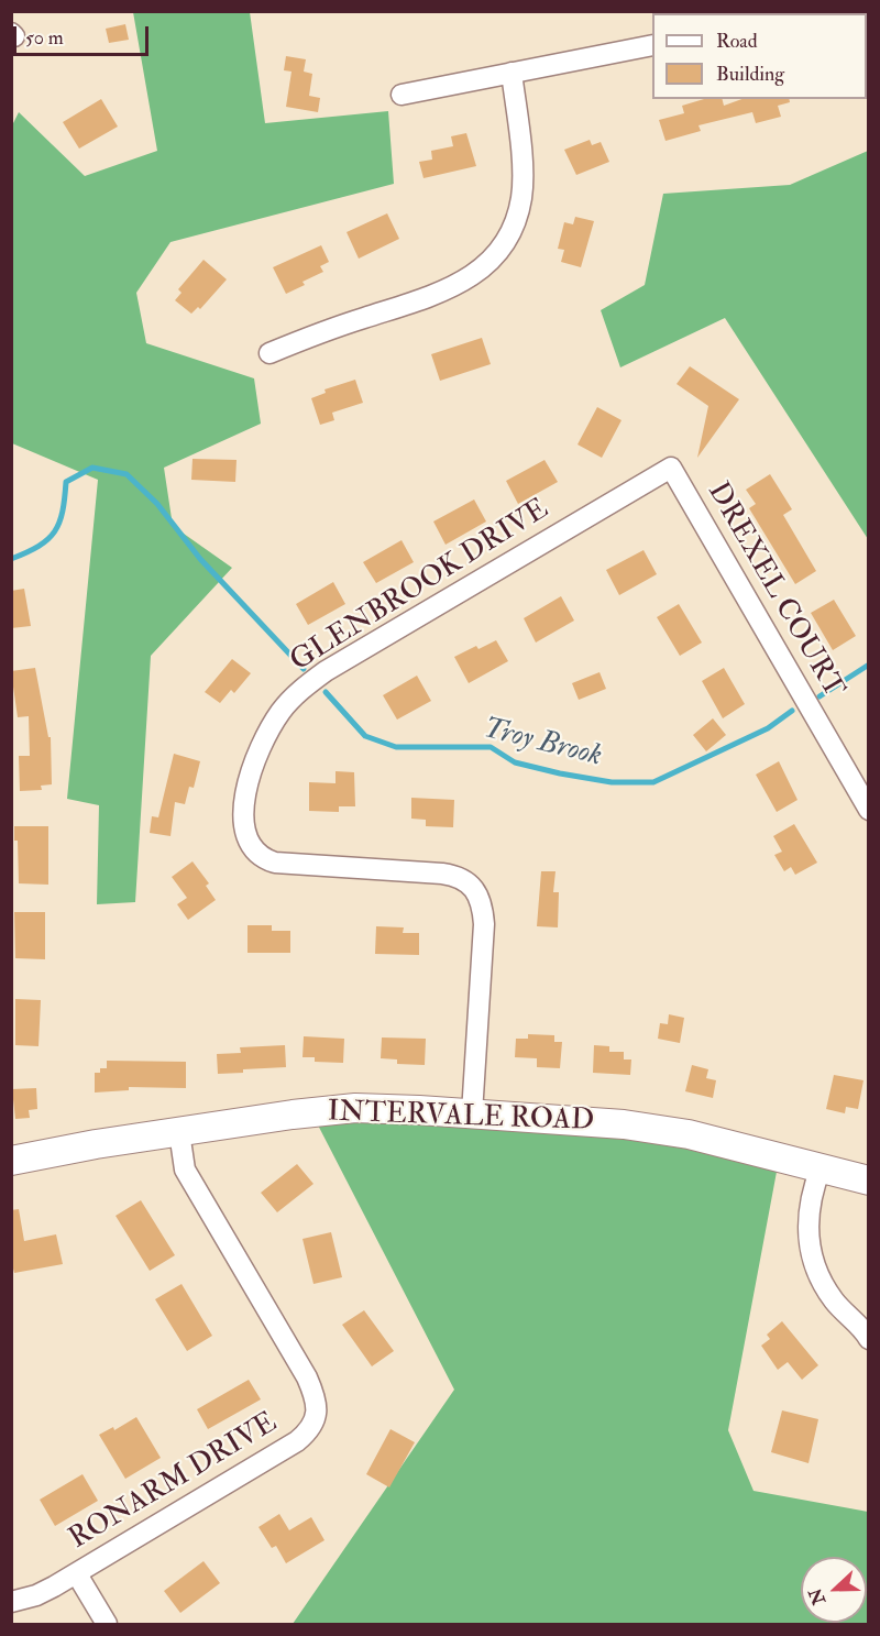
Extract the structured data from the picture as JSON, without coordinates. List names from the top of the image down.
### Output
{
  "streets": {
    "street": [
      "GLENBROOK DRIVE",
      "DREXEL COURT",
      "INTERVALE ROAD",
      "RONARM DRIVE"
    ]
  },
  "crossings": [
    ["GLENBROOK DRIVE", "DREXEL COURT"],
    ["GLENBROOK DRIVE", "INTERVALE ROAD"],
    ["INTERVALE ROAD", "RONARM DRIVE"]
  ],
  "water": ["Troy Brook"],
  "legend": ["Road", "Building"],
  "scale_bar": "50 m",
  "north": "left"
}
